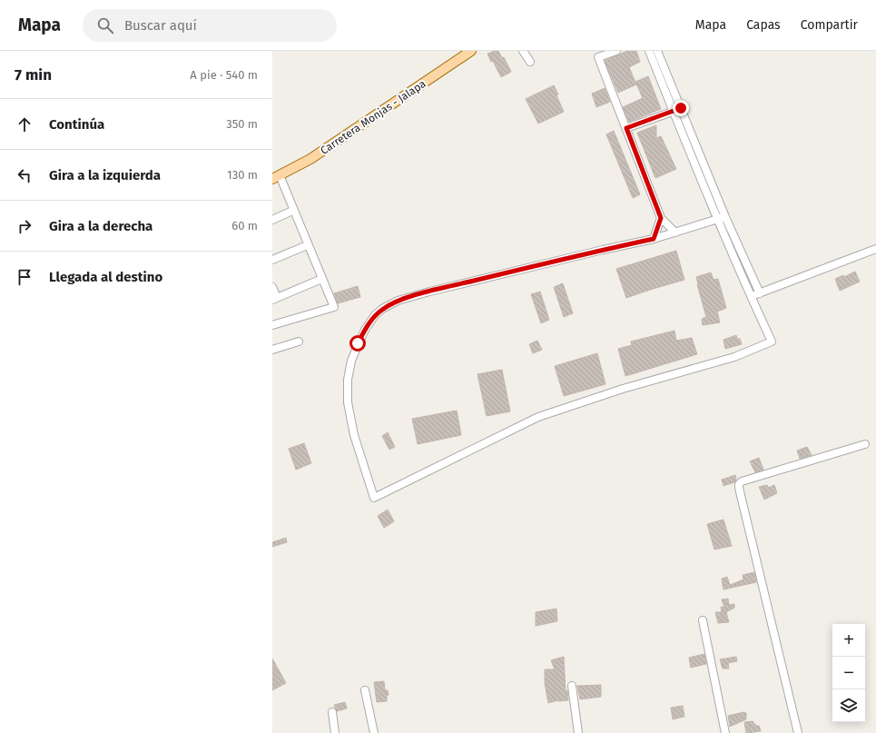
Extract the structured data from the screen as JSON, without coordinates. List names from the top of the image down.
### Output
{
  "streets": {
    "main road": ["Carretera Monjas - Jalapa"]
  },
  "page": {
    "header": "Mapa",
    "search": "Buscar aquí",
    "nav": ["Mapa", "Capas", "Compartir"],
    "heading": ["7 min", "A pie · 540 m"],
    "list": [
      ["Continúa", "350 m"],
      ["Gira a la izquierda", "130 m"],
      ["Gira a la derecha", "60 m"],
      "Llegada al destino"
    ],
    "map_buttons": ["+", "−"]
  }
}
